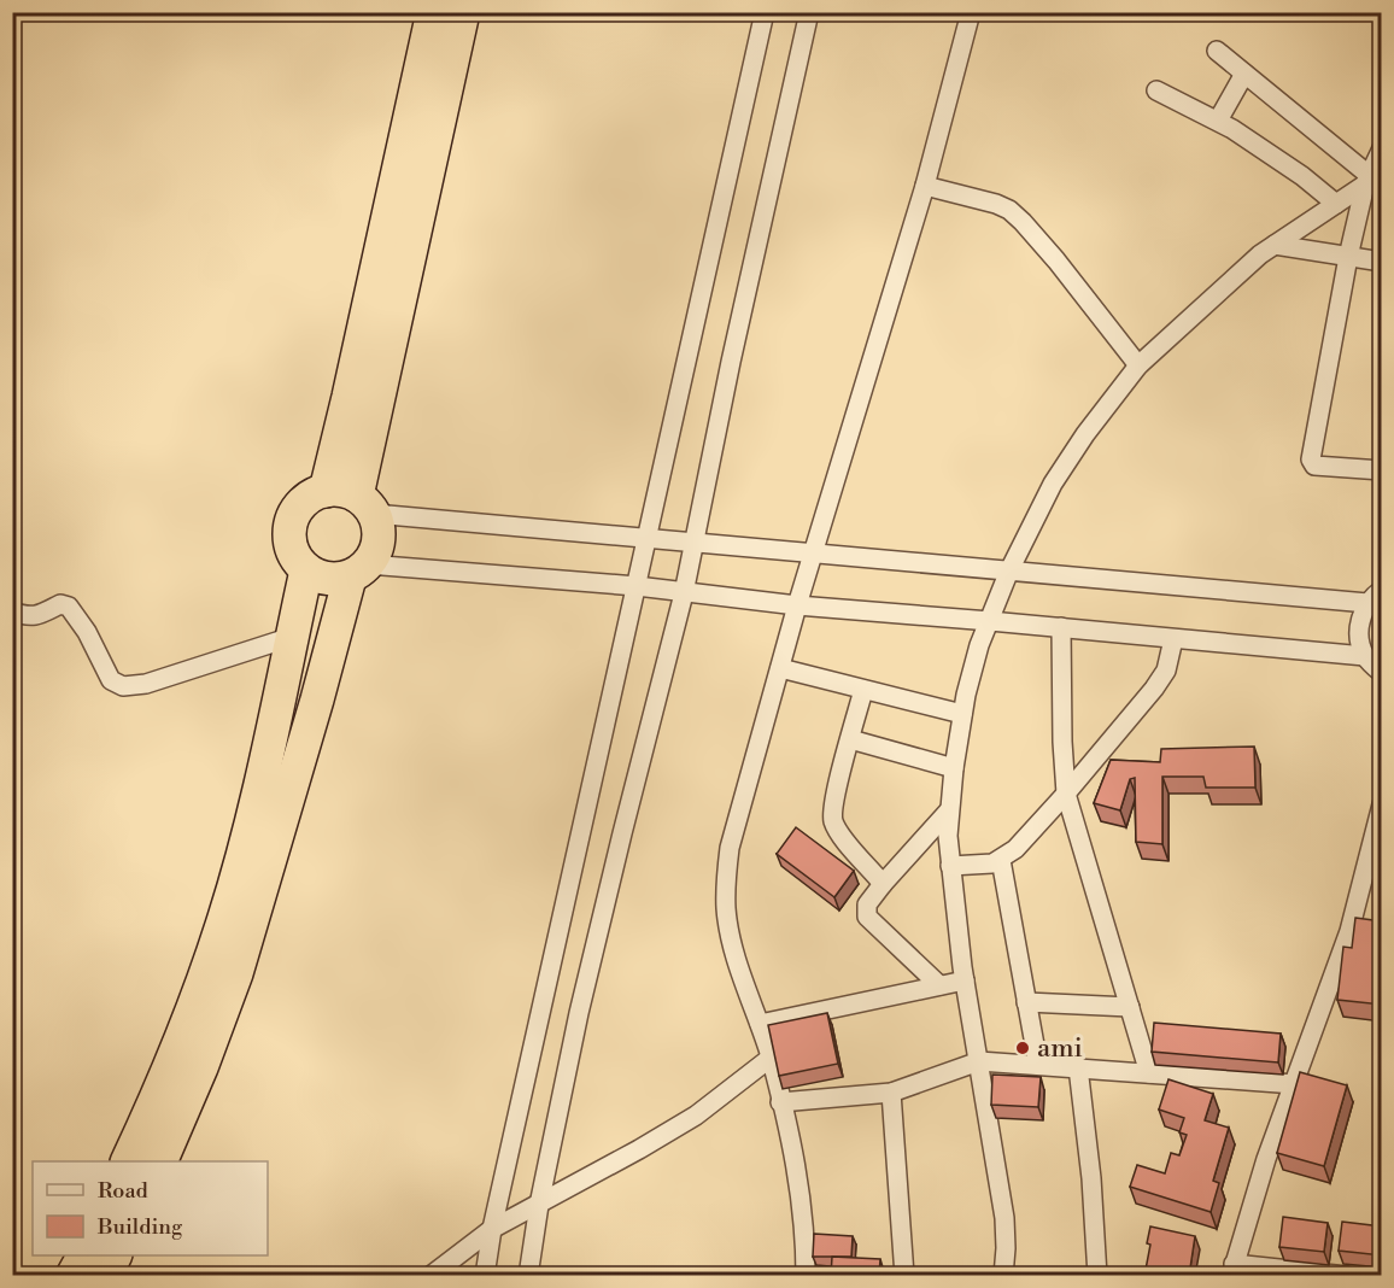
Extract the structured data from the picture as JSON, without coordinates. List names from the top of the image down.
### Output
{
  "places": ["ami"],
  "legend": ["Road", "Building"]
}
